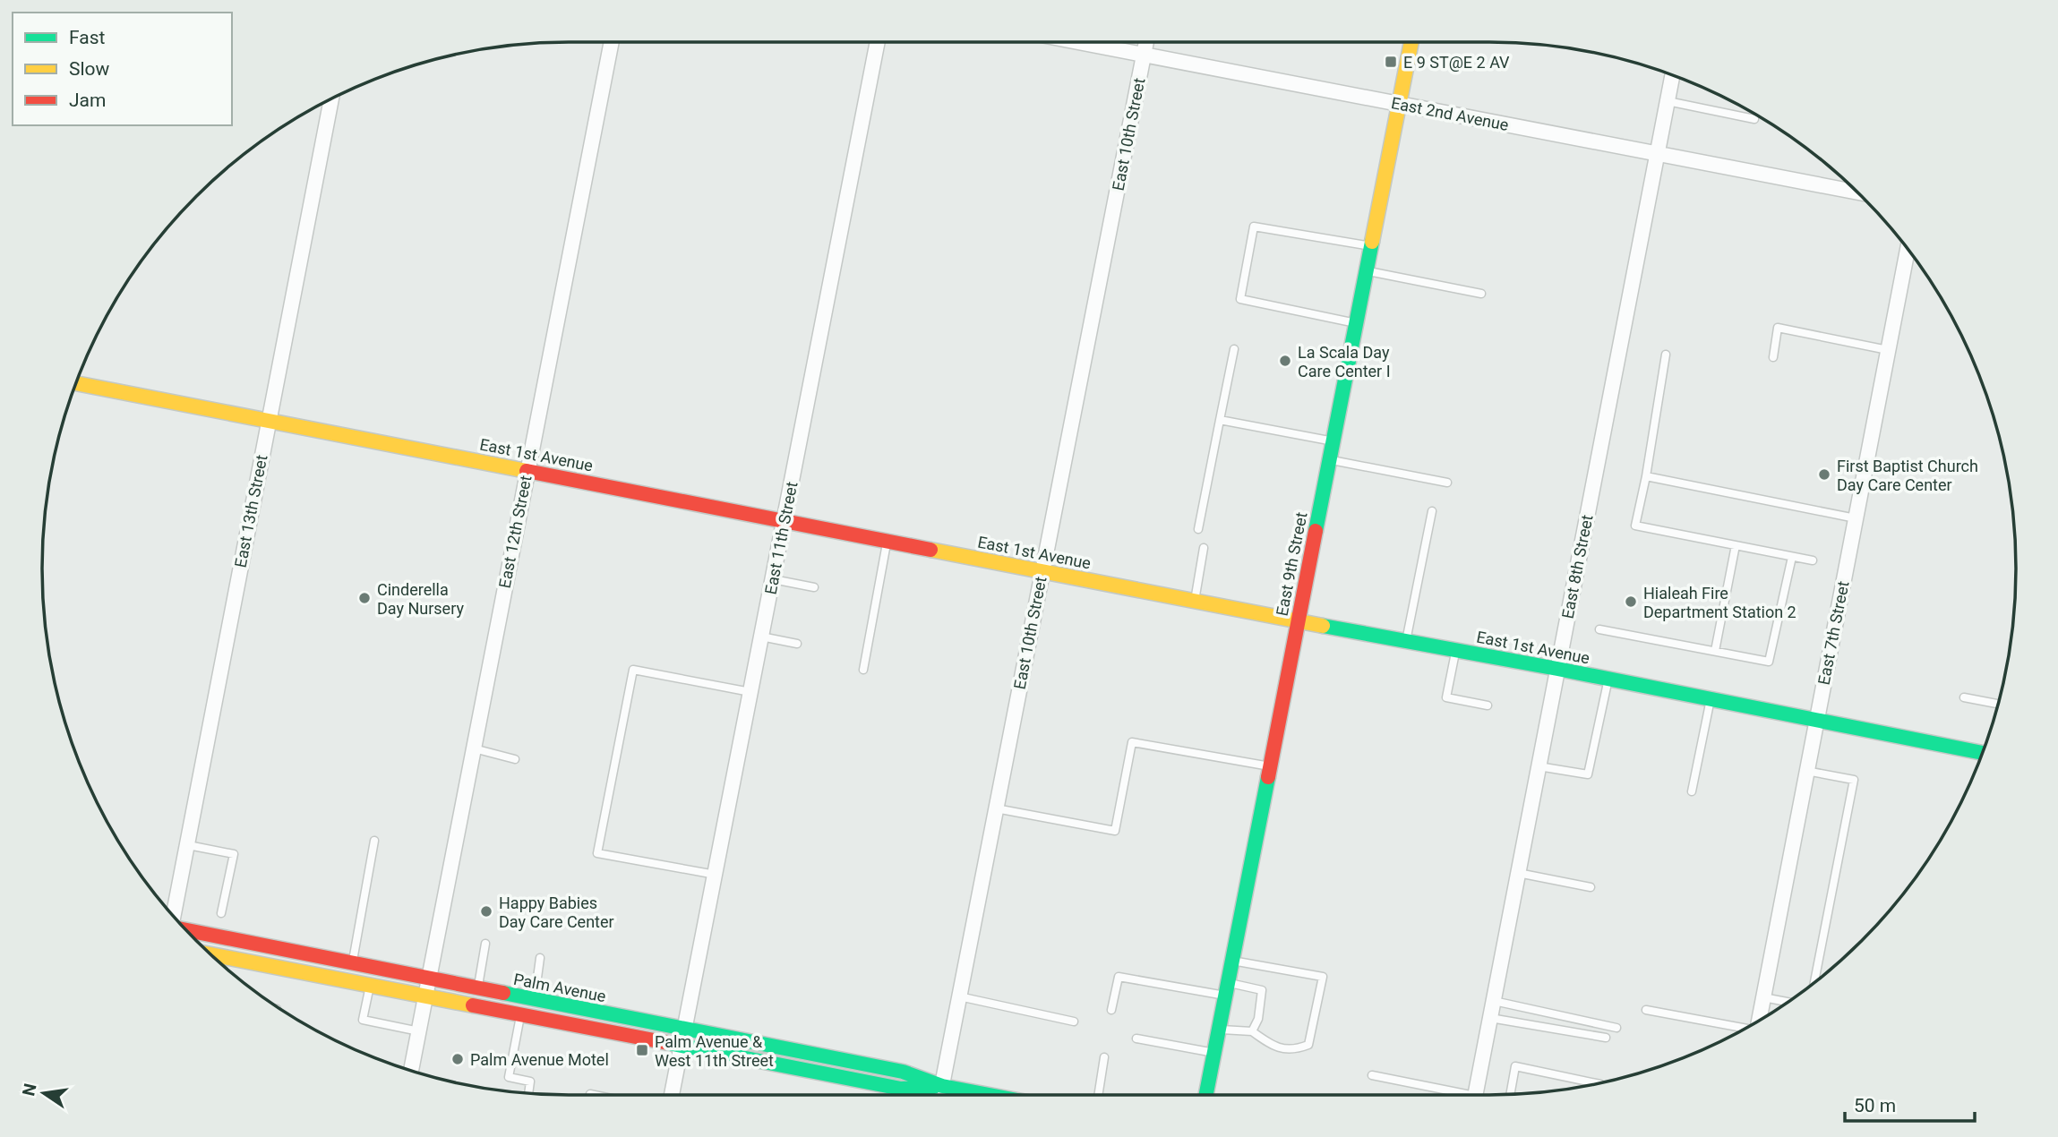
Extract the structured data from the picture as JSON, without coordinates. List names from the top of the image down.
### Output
{
  "streets": {
    "main road": ["East 1st Avenue", "East 9th Street", "Palm Avenue"],
    "street": [
      "East 2nd Avenue",
      "East 10th Street",
      "East 13th Street",
      "East 12th Street",
      "East 11th Street",
      "East 8th Street",
      "East 7th Street"
    ]
  },
  "crossings": [
    ["East 2nd Avenue", "East 10th Street"],
    ["East 2nd Avenue", "East 9th Street"],
    ["East 2nd Avenue", "East 8th Street"],
    ["East 10th Street", "East 1st Avenue"],
    ["East 10th Street", "Palm Avenue"],
    ["East 1st Avenue", "East 13th Street"],
    ["East 1st Avenue", "East 12th Street"],
    ["East 1st Avenue", "East 11th Street"],
    ["East 1st Avenue", "East 9th Street"],
    ["East 1st Avenue", "East 8th Street"],
    ["East 1st Avenue", "East 7th Street"],
    ["East 12th Street", "Palm Avenue"],
    ["East 11th Street", "Palm Avenue"]
  ],
  "places": {
    "transit": ["E 9 ST@E 2 AV", "Palm Avenue & West 11th Street"],
    "other": [
      "La Scala Day Care Center I",
      "First Baptist Church Day Care Center",
      "Cinderella Day Nursery",
      "Hialeah Fire Department Station 2",
      "Happy Babies Day Care Center",
      "Palm Avenue Motel"
    ]
  },
  "legend": ["Fast", "Slow", "Jam"],
  "scale_bar": "50 m",
  "north": "left"
}
